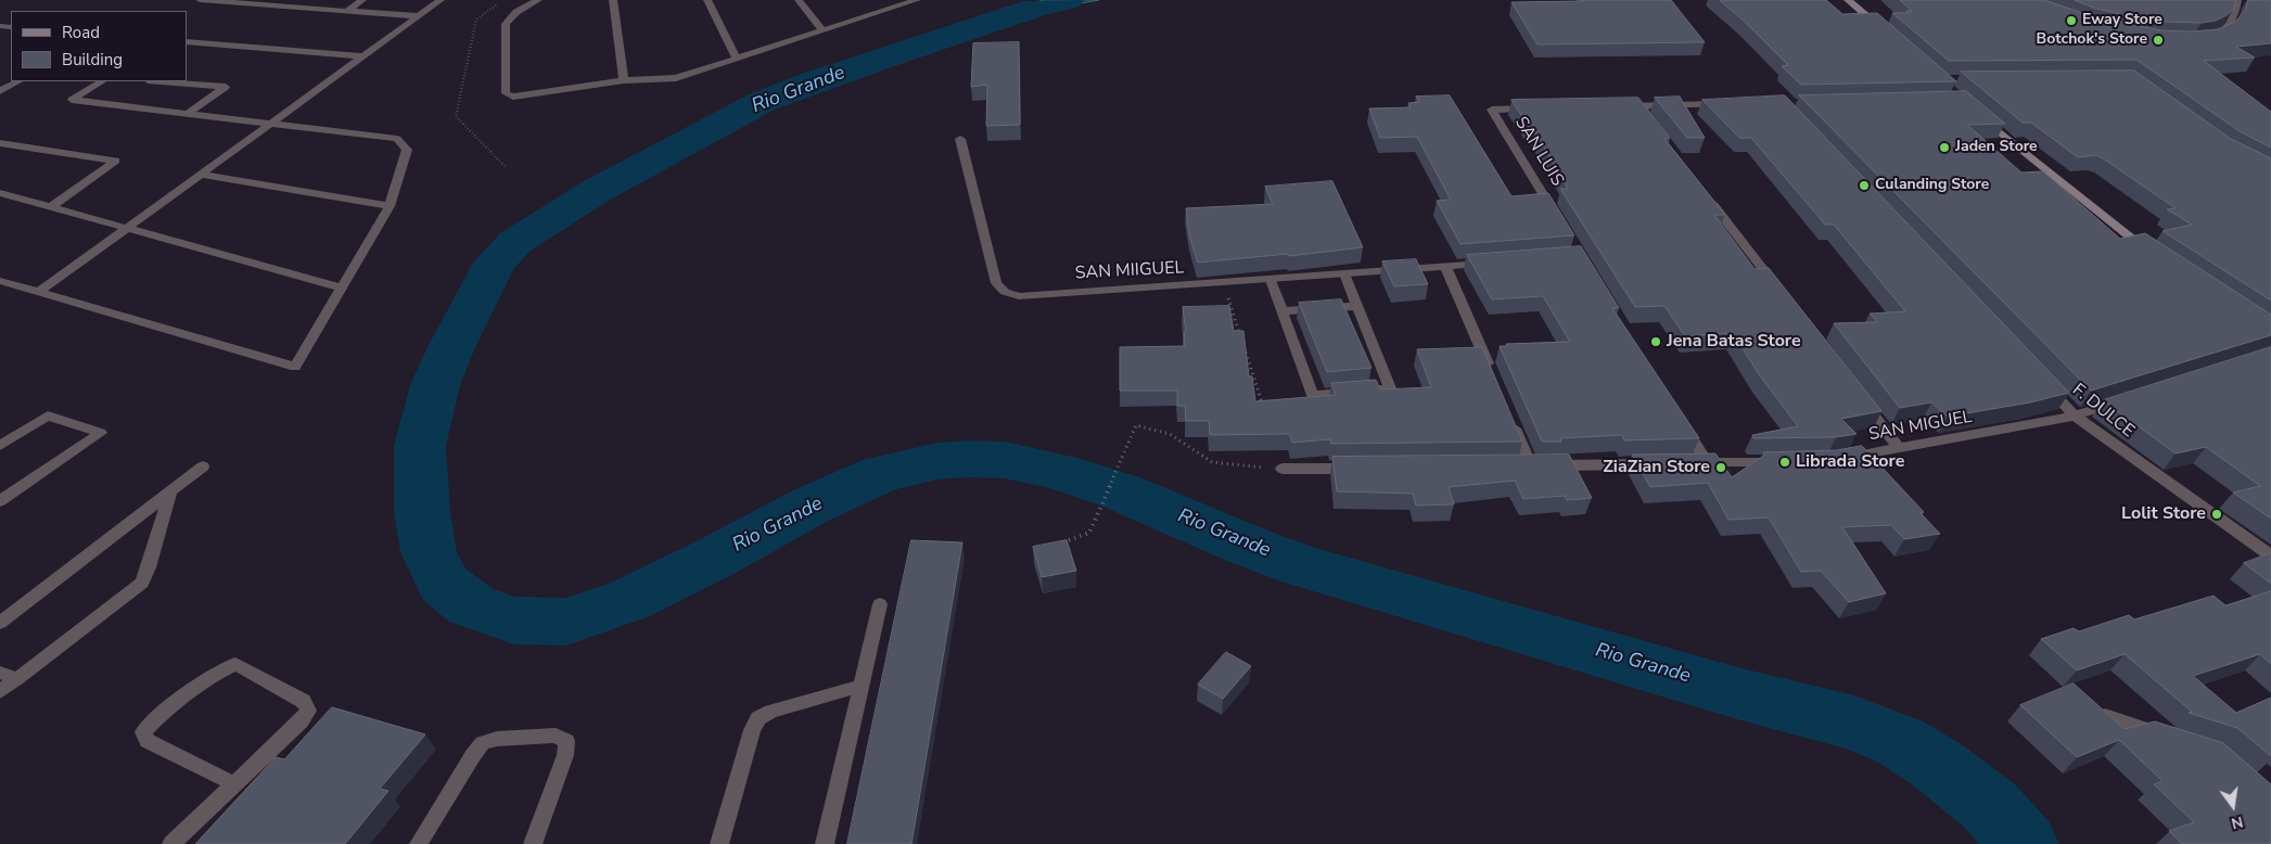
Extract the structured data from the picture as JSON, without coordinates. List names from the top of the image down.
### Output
{
  "streets": {
    "street": [
      "SAN LUIS",
      "SAN MIIGUEL",
      "F. DULCE",
      "SAN MIGUEL"
    ]
  },
  "crossings": [
    ["F. DULCE", "SAN MIGUEL"]
  ],
  "water": ["Rio Grande"],
  "places": [
    "Eway Store",
    "Botchok's Store",
    "Jaden Store",
    "Culanding Store",
    "Jena Batas Store",
    "Librada Store",
    "ZiaZian Store",
    "Lolit Store"
  ],
  "legend": ["Road", "Building"],
  "north": "bottom"
}
